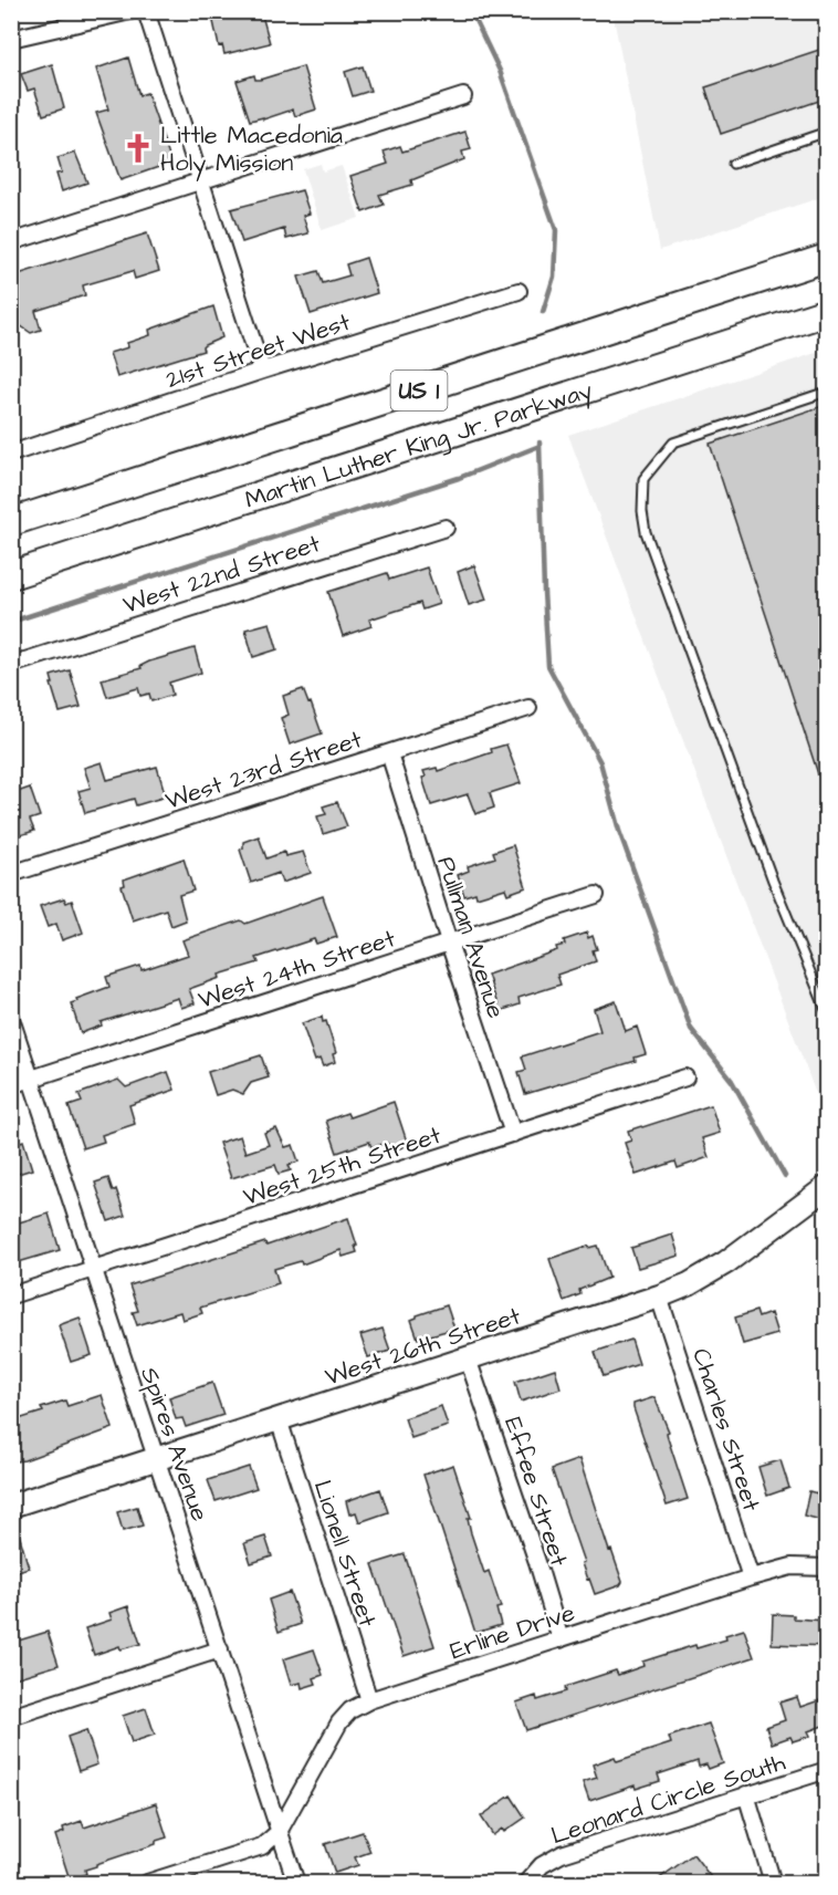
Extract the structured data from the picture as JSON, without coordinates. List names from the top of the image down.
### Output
{
  "streets": {
    "highway": ["US 1", "Martin Luther King Jr. Parkway"],
    "main road": ["West 26th Street"],
    "street": [
      "21st Street West",
      "West 22nd Street",
      "West 23rd Street",
      "Pullman Avenue",
      "West 24th Street",
      "West 25th Street",
      "Charles Street",
      "Spires Avenue",
      "Effee Street",
      "Lionell Street",
      "Erline Drive",
      "Leonard Circle South"
    ]
  },
  "crossings": [
    ["West 23rd Street", "Pullman Avenue"],
    ["Pullman Avenue", "West 24th Street"],
    ["Pullman Avenue", "West 25th Street"],
    ["West 24th Street", "Spires Avenue"],
    ["West 25th Street", "Spires Avenue"],
    ["West 26th Street", "Charles Street"],
    ["West 26th Street", "Spires Avenue"],
    ["West 26th Street", "Effee Street"],
    ["West 26th Street", "Lionell Street"],
    ["Charles Street", "Erline Drive"],
    ["Spires Avenue", "Erline Drive"],
    ["Effee Street", "Erline Drive"],
    ["Lionell Street", "Erline Drive"]
  ],
  "places": {
    "church": ["Little Macedonia Holy Mission"]
  }
}
